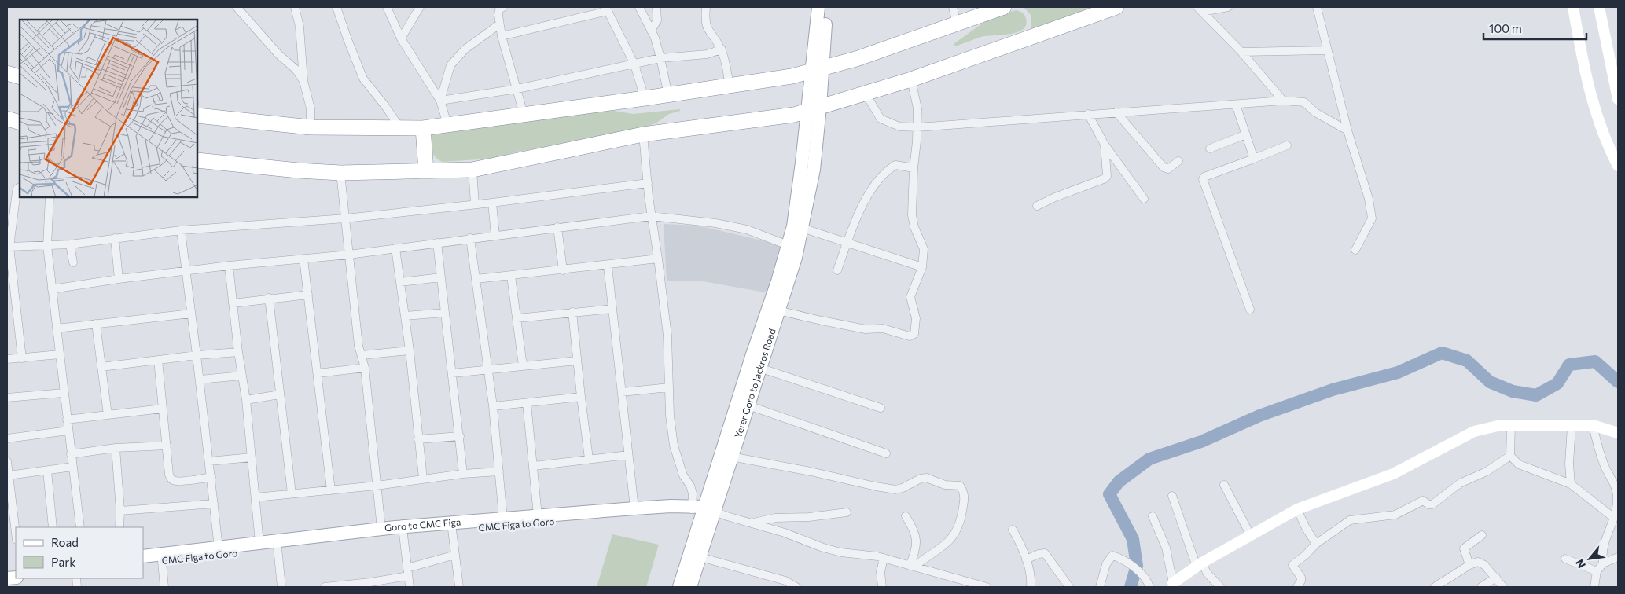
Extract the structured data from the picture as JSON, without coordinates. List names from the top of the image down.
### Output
{
  "streets": {
    "main road": ["Yerer Goro to Jackros Road", "CMC Figa to Goro", "Goro to CMC Figa"]
  },
  "crossings": [
    ["Yerer Goro to Jackros Road", "CMC Figa to Goro"],
    ["Yerer Goro to Jackros Road", "Goro to CMC Figa"],
    ["CMC Figa to Goro", "Goro to CMC Figa"]
  ],
  "legend": ["Road", "Park"],
  "scale_bar": "100 m",
  "north": "bottom left"
}
